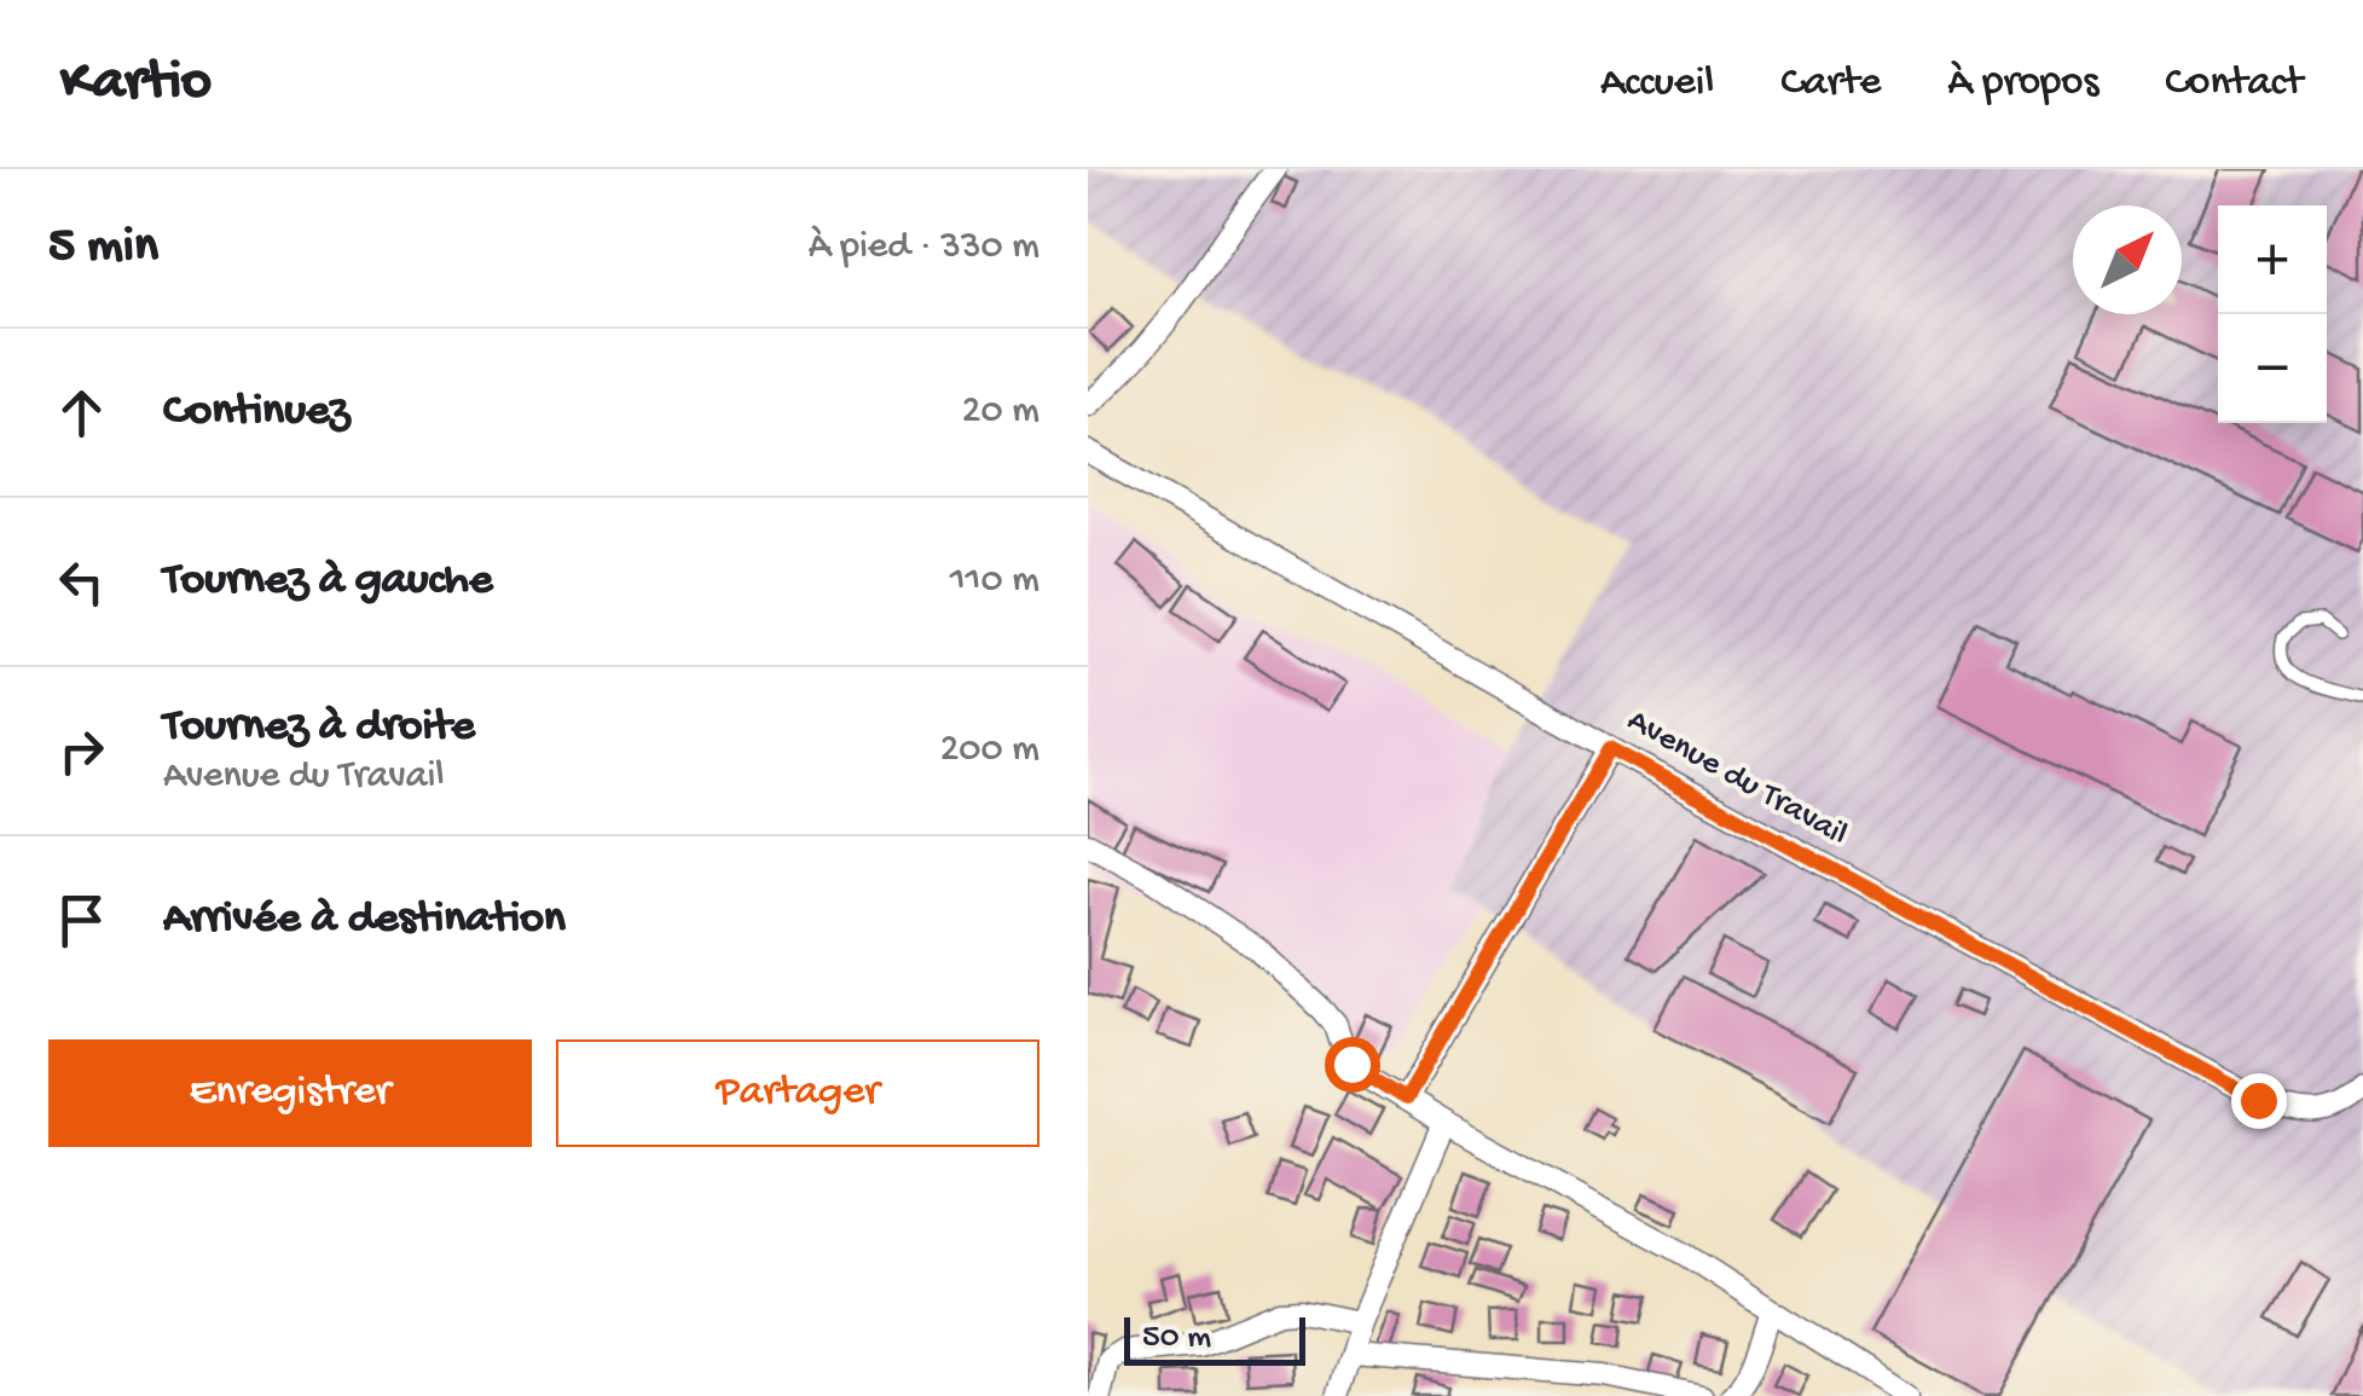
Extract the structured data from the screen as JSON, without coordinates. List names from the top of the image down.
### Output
{
  "streets": {
    "street": ["Avenue du Travail"]
  },
  "scale_bar": "50 m",
  "north": "top right",
  "page": {
    "header": "Kartio",
    "nav": [
      "Accueil",
      "Carte",
      "À propos",
      "Contact"
    ],
    "heading": ["5 min", "À pied · 330 m"],
    "map_buttons": ["+", "−"],
    "list": [
      ["Continuez", "20 m"],
      ["Tournez à gauche", "110 m"],
      ["Tournez à droite", "Avenue du Travail", "200 m"],
      "Arrivée à destination"
    ],
    "buttons": ["Enregistrer", "Partager"],
    "scale": "50 m"
  }
}
